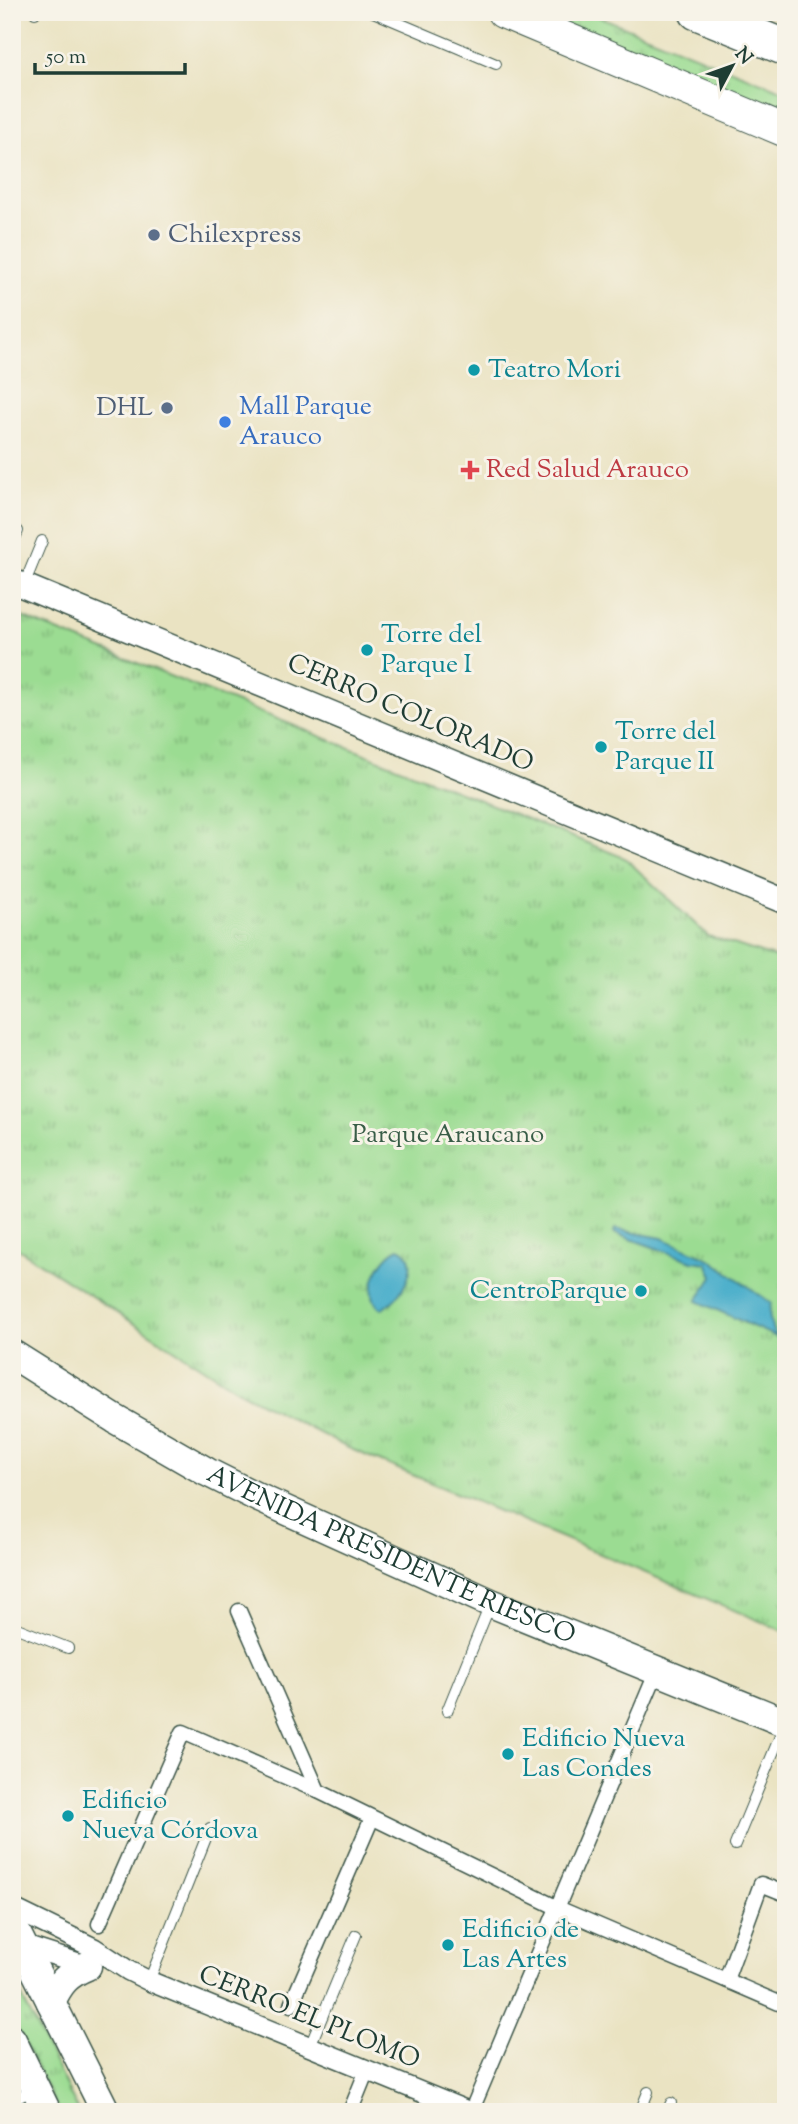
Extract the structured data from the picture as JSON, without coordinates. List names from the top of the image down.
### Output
{
  "streets": {
    "main road": ["AVENIDA PRESIDENTE RIESCO"],
    "street": ["CERRO COLORADO", "CERRO EL PLOMO"]
  },
  "parks": ["Parque Araucano"],
  "places": {
    "other": [
      "Chilexpress",
      "Teatro Mori",
      "DHL",
      "Mall Parque Arauco",
      "Torre del Parque I",
      "Torre del Parque II",
      "CentroParque",
      "Edificio Nueva Las Condes",
      "Edificio Nueva Córdova",
      "Edificio de Las Artes"
    ],
    "health": ["Red Salud Arauco"]
  },
  "scale_bar": "50 m",
  "north": "top right"
}
